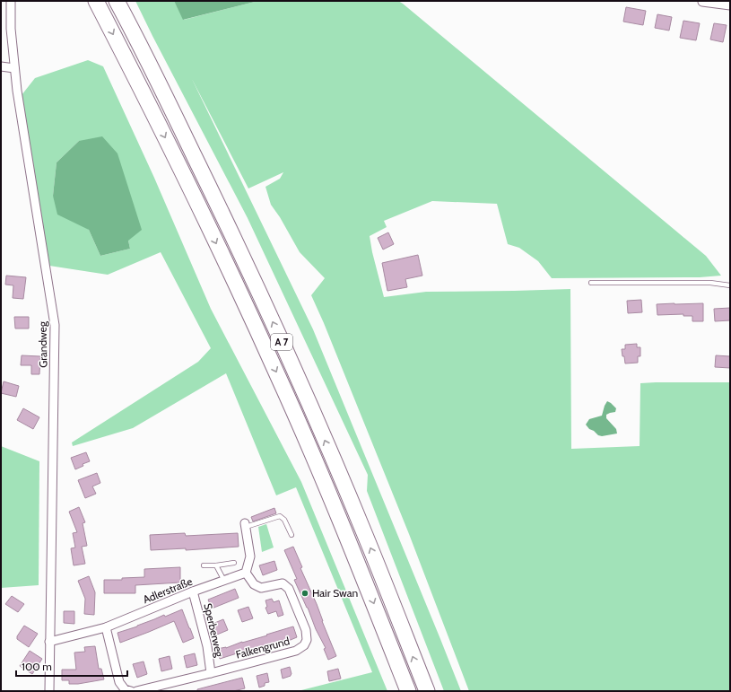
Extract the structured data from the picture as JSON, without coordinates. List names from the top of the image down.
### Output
{
  "streets": {
    "highway": ["A 7"],
    "street": [
      "Grandweg",
      "Adlerstraße",
      "Sperberweg",
      "Falkengrund"
    ]
  },
  "crossings": [
    ["Grandweg", "Adlerstraße"],
    ["Adlerstraße", "Sperberweg"],
    ["Adlerstraße", "Falkengrund"],
    ["Sperberweg", "Falkengrund"]
  ],
  "places": ["Hair Swan"],
  "scale_bar": "100 m"
}
